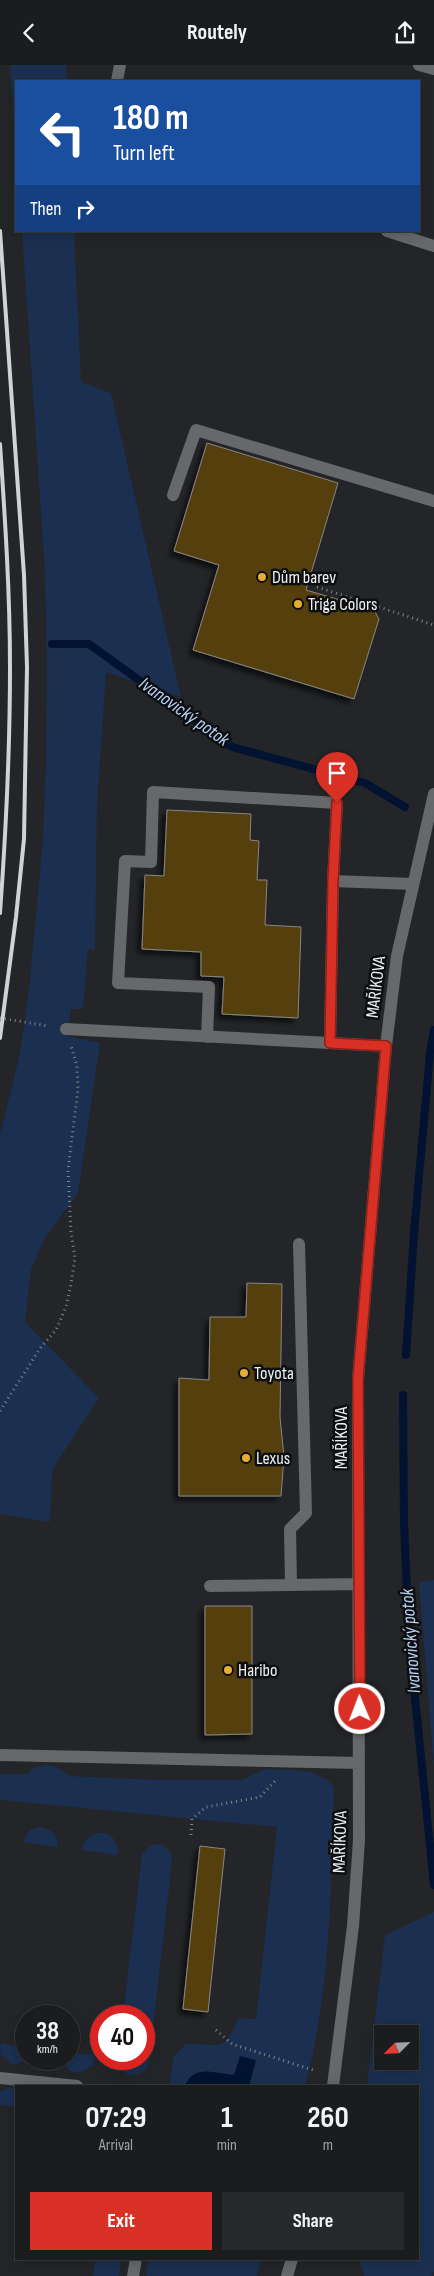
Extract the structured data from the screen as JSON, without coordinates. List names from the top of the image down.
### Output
{
  "streets": {
    "street": ["MAŘÍKOVA"]
  },
  "water": ["Ivanovický potok"],
  "places": [
    "Dům barev",
    "Triga Colors",
    "Toyota",
    "Lexus",
    "Haribo"
  ],
  "north": "bottom left",
  "page": {
    "header": "Routely",
    "turn": ["180 m", "Turn left"],
    "then": "Then",
    "speed": "38 km/h",
    "limit": "40",
    "eta": [
      "07:29",
      "Arrival",
      "1",
      "min",
      "260",
      "m"
    ],
    "buttons": ["Exit", "Share"]
  }
}
